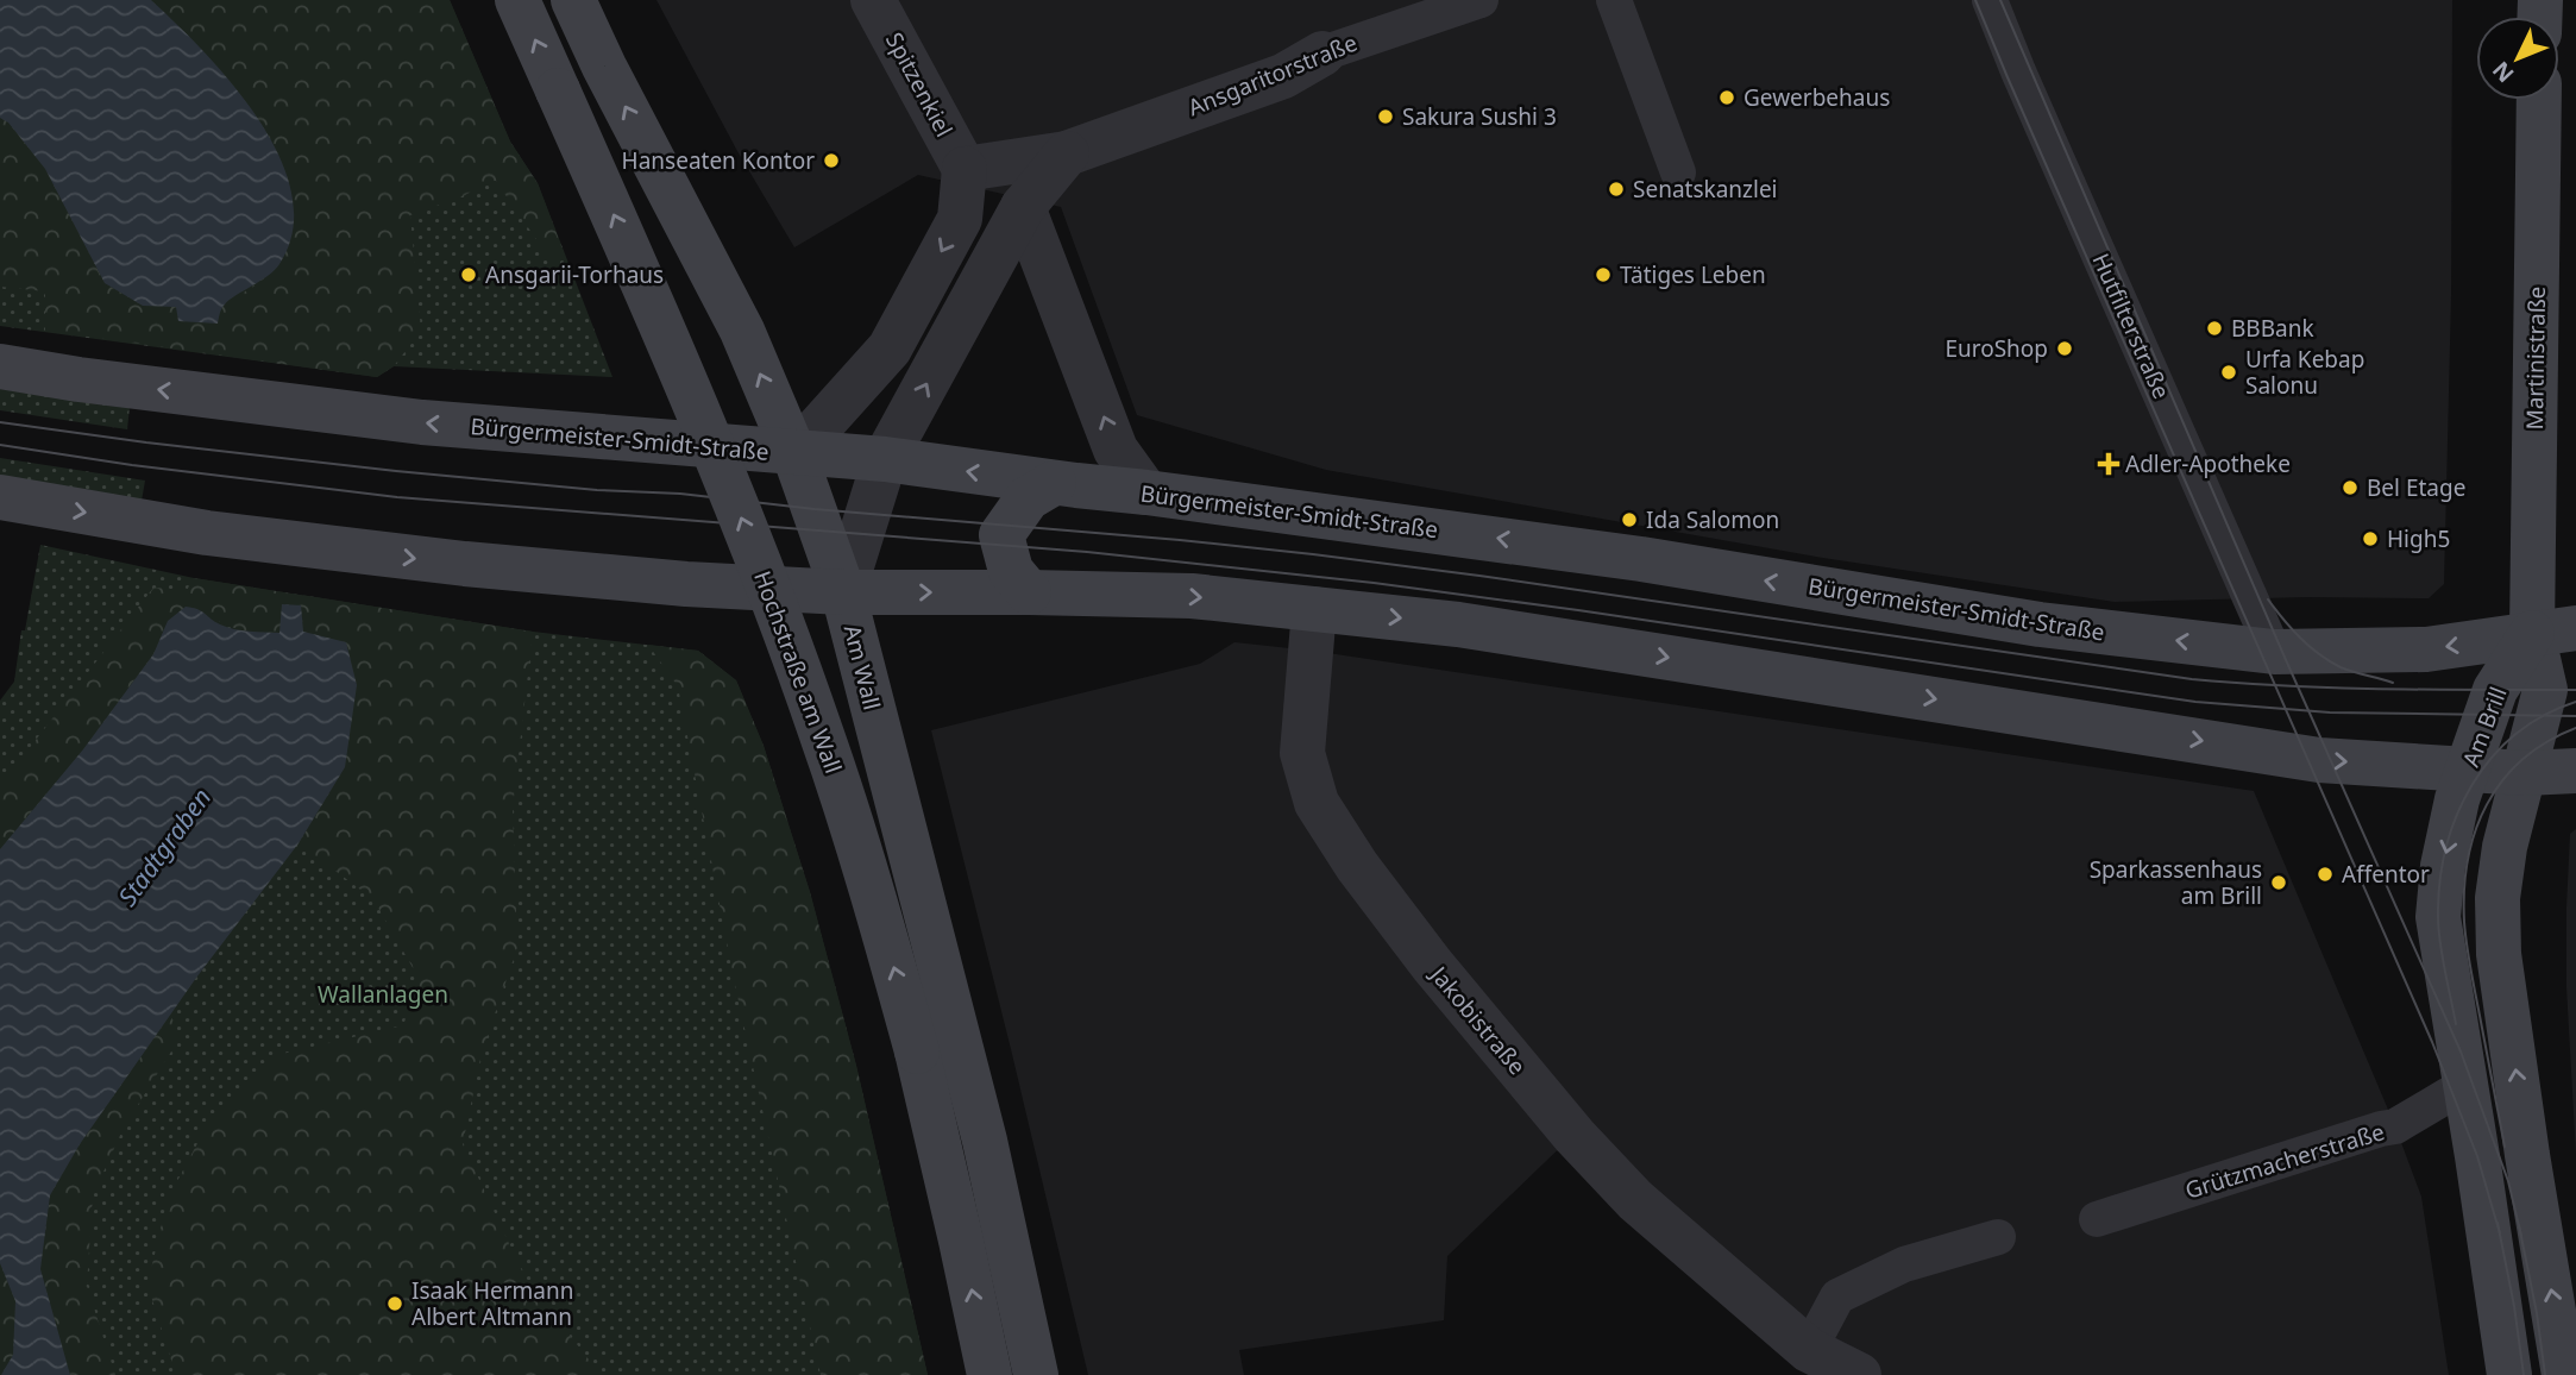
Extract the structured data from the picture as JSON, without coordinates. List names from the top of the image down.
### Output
{
  "streets": {
    "main road": [
      "Martinistraße",
      "Bürgermeister-Smidt-Straße",
      "Am Wall",
      "Hochstraße am Wall",
      "Am Brill"
    ],
    "street": [
      "Ansgaritorstraße",
      "Spitzenkiel",
      "Hutfilterstraße",
      "Jakobistraße",
      "Grützmacherstraße"
    ]
  },
  "crossings": [
    ["Ansgaritorstraße", "Spitzenkiel"],
    ["Hutfilterstraße", "Bürgermeister-Smidt-Straße"],
    ["Martinistraße", "Bürgermeister-Smidt-Straße"],
    ["Martinistraße", "Am Brill"],
    ["Bürgermeister-Smidt-Straße", "Am Wall"],
    ["Bürgermeister-Smidt-Straße", "Am Brill"],
    ["Am Brill", "Grützmacherstraße"]
  ],
  "one_way": ["Hochstraße am Wall"],
  "water": ["Stadtgraben"],
  "parks": ["Wallanlagen"],
  "places": {
    "other": [
      "Gewerbehaus",
      "Sakura Sushi 3",
      "Hanseaten Kontor",
      "Senatskanzlei",
      "Ansgarii-Torhaus",
      "Tätiges Leben",
      "BBBank",
      "EuroShop",
      "Urfa Kebap Salonu",
      "Bel Etage",
      "Ida Salomon",
      "High5",
      "Affentor",
      "Sparkassenhaus am Brill",
      "Isaak Hermann Albert Altmann"
    ],
    "health": ["Adler-Apotheke"]
  },
  "north": "bottom left"
}
